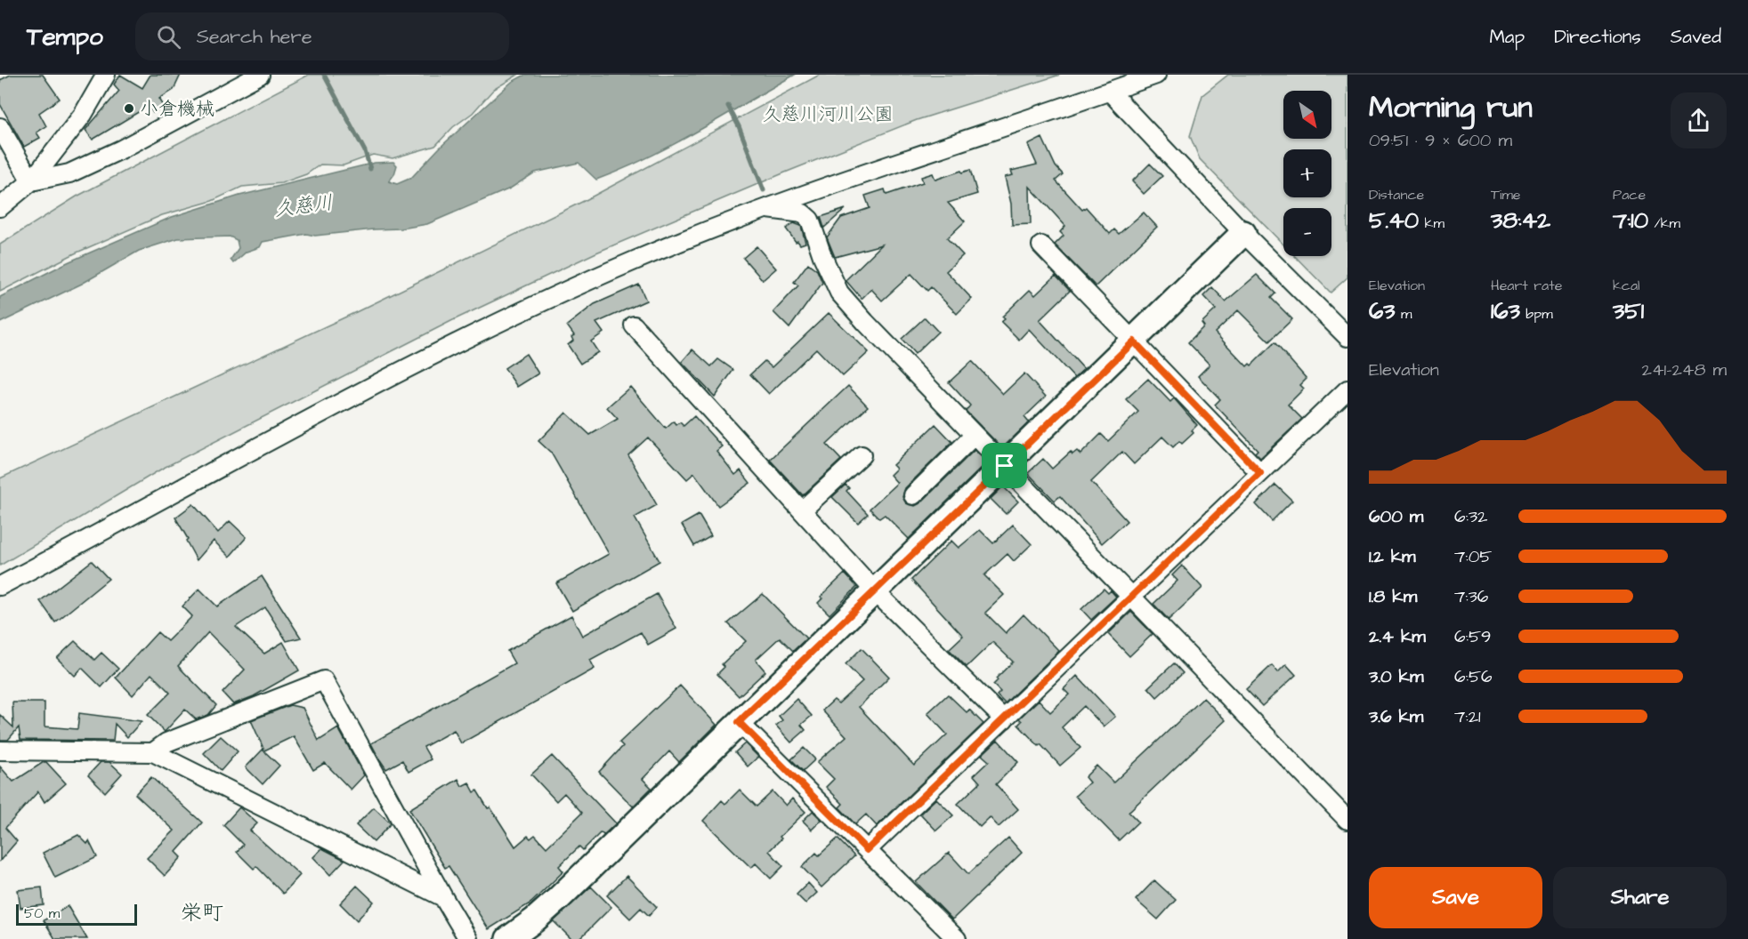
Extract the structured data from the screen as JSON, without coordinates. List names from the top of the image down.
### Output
{
  "districts": ["栄町"],
  "water": ["久慈川"],
  "parks": ["久慈川河川公園"],
  "places": ["小倉機械"],
  "scale_bar": "50 m",
  "north": "bottom right",
  "page": {
    "header": "Tempo",
    "search": "Search here",
    "nav": ["Map", "Directions", "Saved"],
    "heading": ["Morning run", "09:51 · 9 × 600 m"],
    "map_buttons": ["+", "−"],
    "stats": [
      ["Distance", "5.40 km"],
      ["Time", "38:42"],
      ["Pace", "7:10 /km"],
      ["Elevation", "63 m"],
      ["Heart rate", "163 bpm"],
      ["kcal", "351"]
    ],
    "chart": ["Elevation", "241–248 m"],
    "list": [
      {
        "name": "600 m",
        "note": "6:32"
      },
      {
        "name": "1.2 km",
        "note": "7:05"
      },
      {
        "name": "1.8 km",
        "note": "7:36"
      },
      {
        "name": "2.4 km",
        "note": "6:59"
      },
      {
        "name": "3.0 km",
        "note": "6:56"
      },
      {
        "name": "3.6 km",
        "note": "7:21"
      }
    ],
    "buttons": ["Save", "Share"],
    "scale": "50 m"
  }
}
